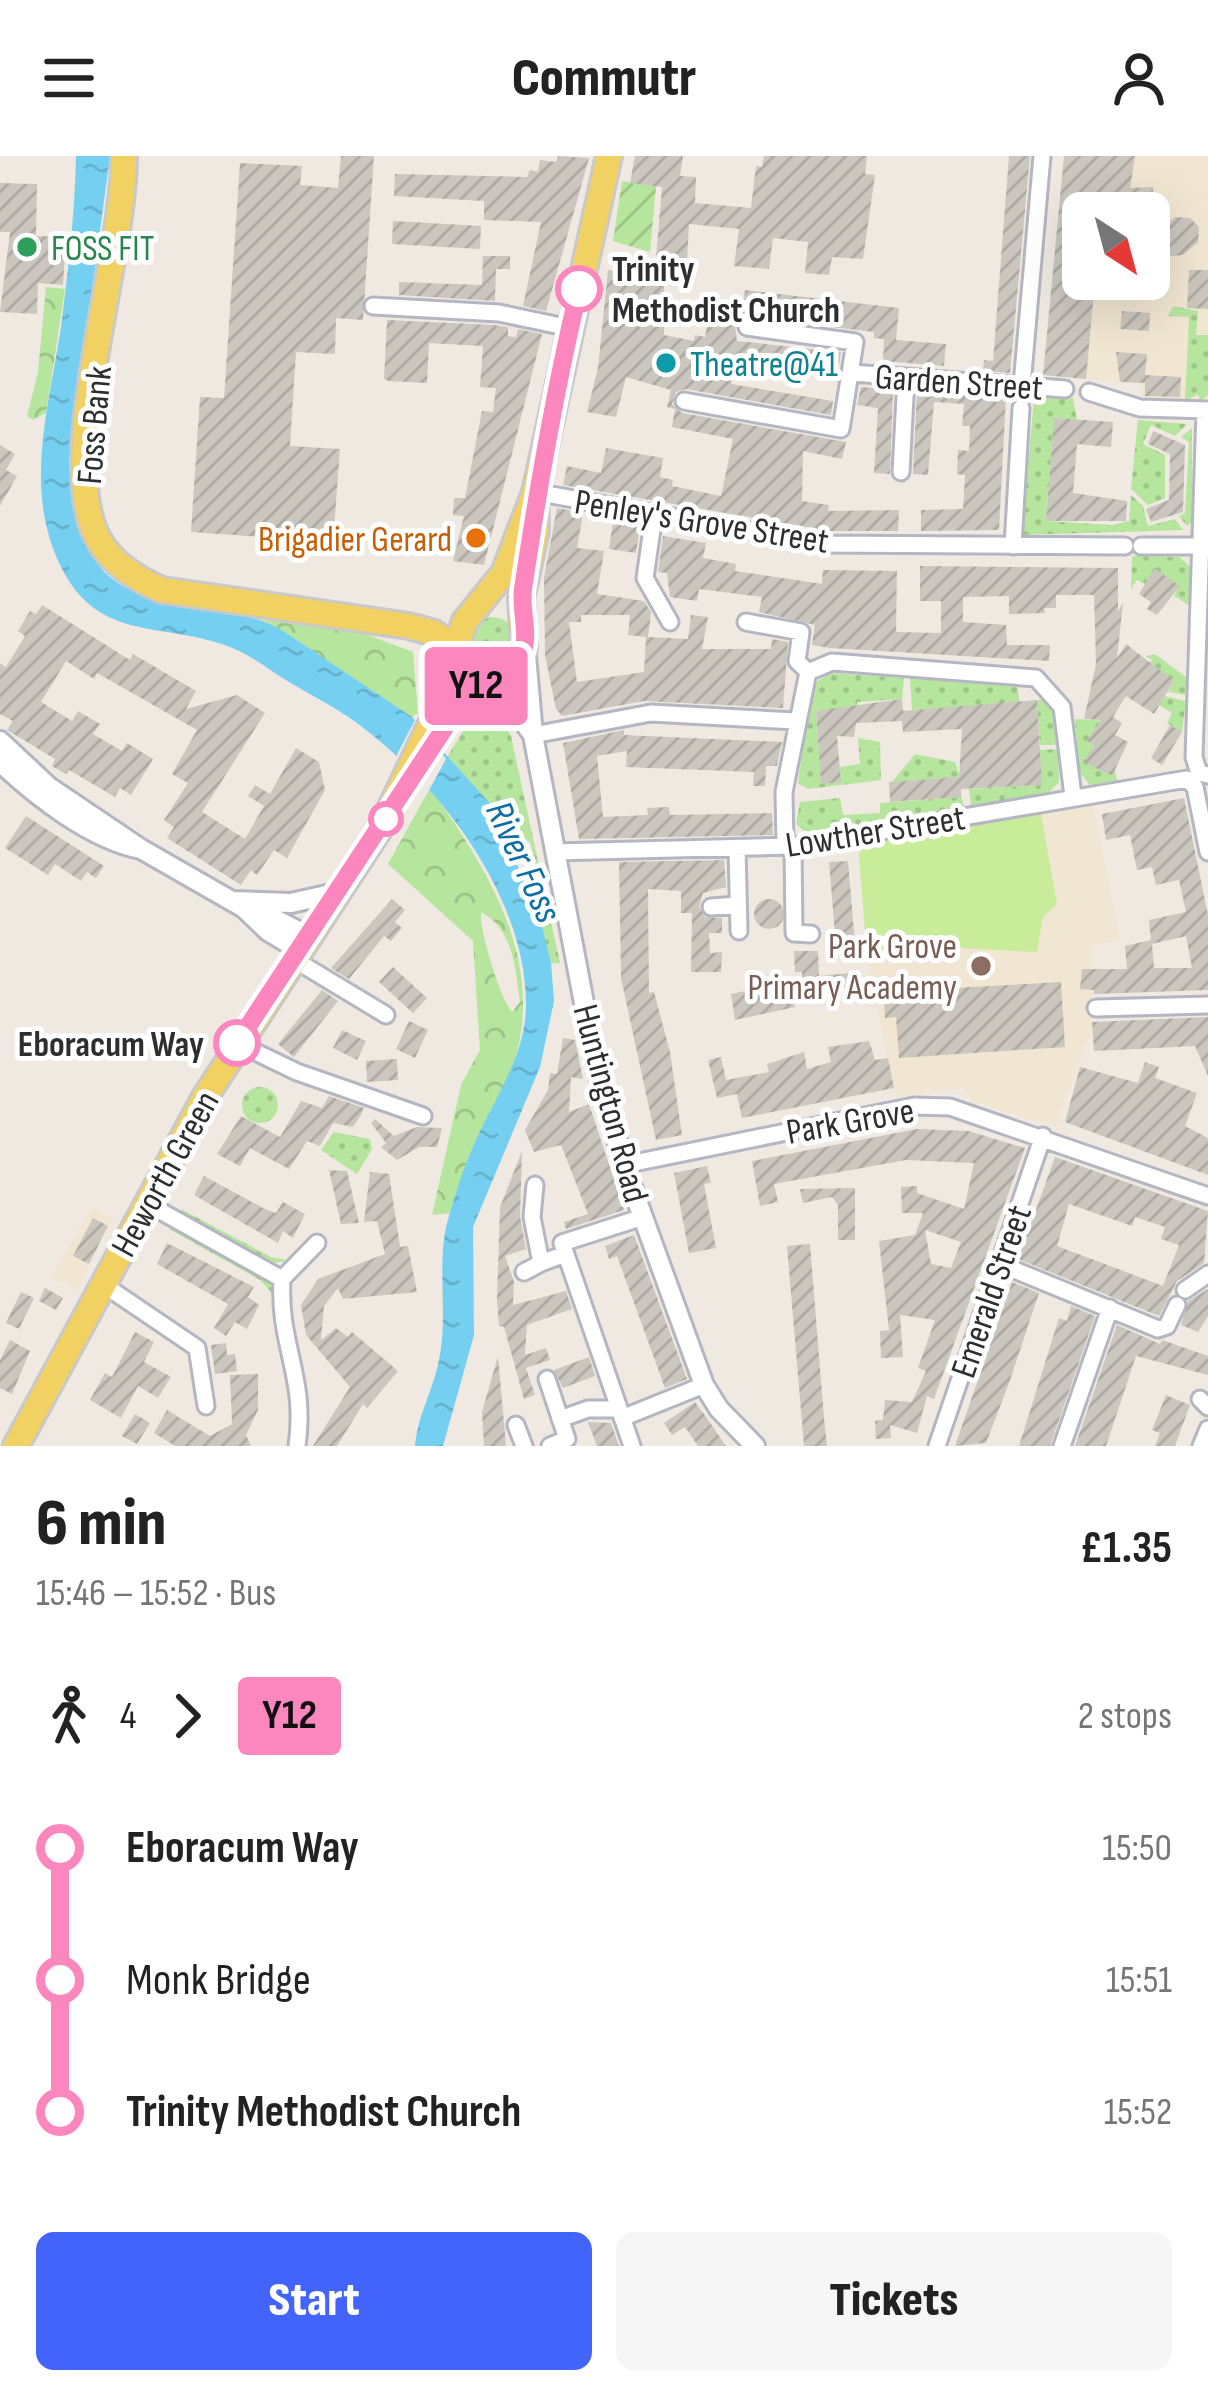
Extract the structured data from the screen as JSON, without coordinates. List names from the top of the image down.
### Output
{
  "streets": {
    "main road": ["Foss Bank", "Heworth Green"],
    "street": [
      "Garden Street",
      "Penley's Grove Street",
      "Lowther Street",
      "Huntington Road",
      "Park Grove",
      "Emerald Street"
    ]
  },
  "crossings": [
    ["Foss Bank", "Huntington Road"],
    ["Foss Bank", "Heworth Green"],
    ["Lowther Street", "Huntington Road"],
    ["Huntington Road", "Park Grove"],
    ["Huntington Road", "Heworth Green"],
    ["Park Grove", "Emerald Street"]
  ],
  "water": ["River Foss"],
  "places": [
    "FOSS FIT",
    "Trinity Methodist Church",
    "Theatre@41",
    "Brigadier Gerard",
    "Park Grove Primary Academy",
    "Eboracum Way"
  ],
  "lines": ["bus line Y12"],
  "north": "bottom right",
  "page": {
    "header": "Commutr",
    "on_map": "Y12",
    "heading": ["6 min", "15:46 – 15:52 · Bus", "£1.35"],
    "legs": ["4", "Y12", "2 stops"],
    "list": [
      {
        "name": "Eboracum Way",
        "value": "15:50"
      },
      {
        "name": "Monk Bridge",
        "value": "15:51"
      },
      {
        "name": "Trinity Methodist Church",
        "value": "15:52"
      }
    ],
    "buttons": ["Start", "Tickets"]
  }
}
